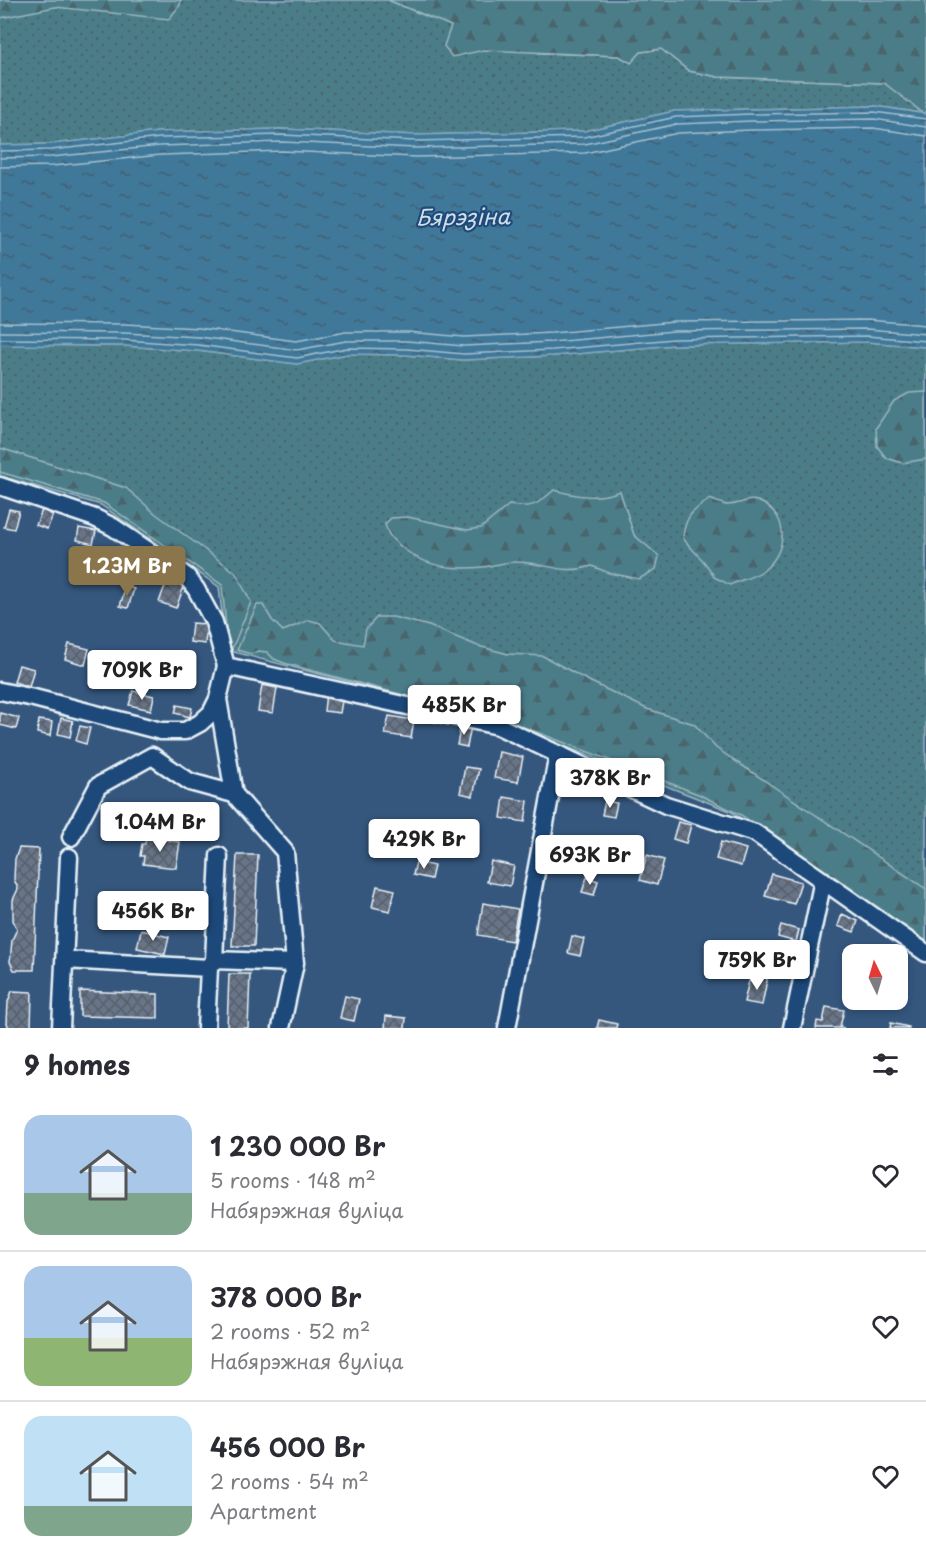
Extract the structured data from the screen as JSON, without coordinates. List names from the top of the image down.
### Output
{
  "water": ["Бярэзіна"],
  "north": "top",
  "page": {
    "price": [
      "1.23M Br",
      "709K Br",
      "485K Br",
      "378K Br",
      "1.04M Br",
      "429K Br",
      "693K Br",
      "456K Br",
      "759K Br"
    ],
    "heading": "9 homes",
    "list": [
      {
        "name": "1 230 000 Br",
        "note": "5 rooms · 148 m² · Набярэжная вуліца"
      },
      {
        "name": "378 000 Br",
        "note": "2 rooms · 52 m² · Набярэжная вуліца"
      },
      {
        "name": "456 000 Br",
        "note": "2 rooms · 54 m² · Apartment"
      }
    ]
  }
}
